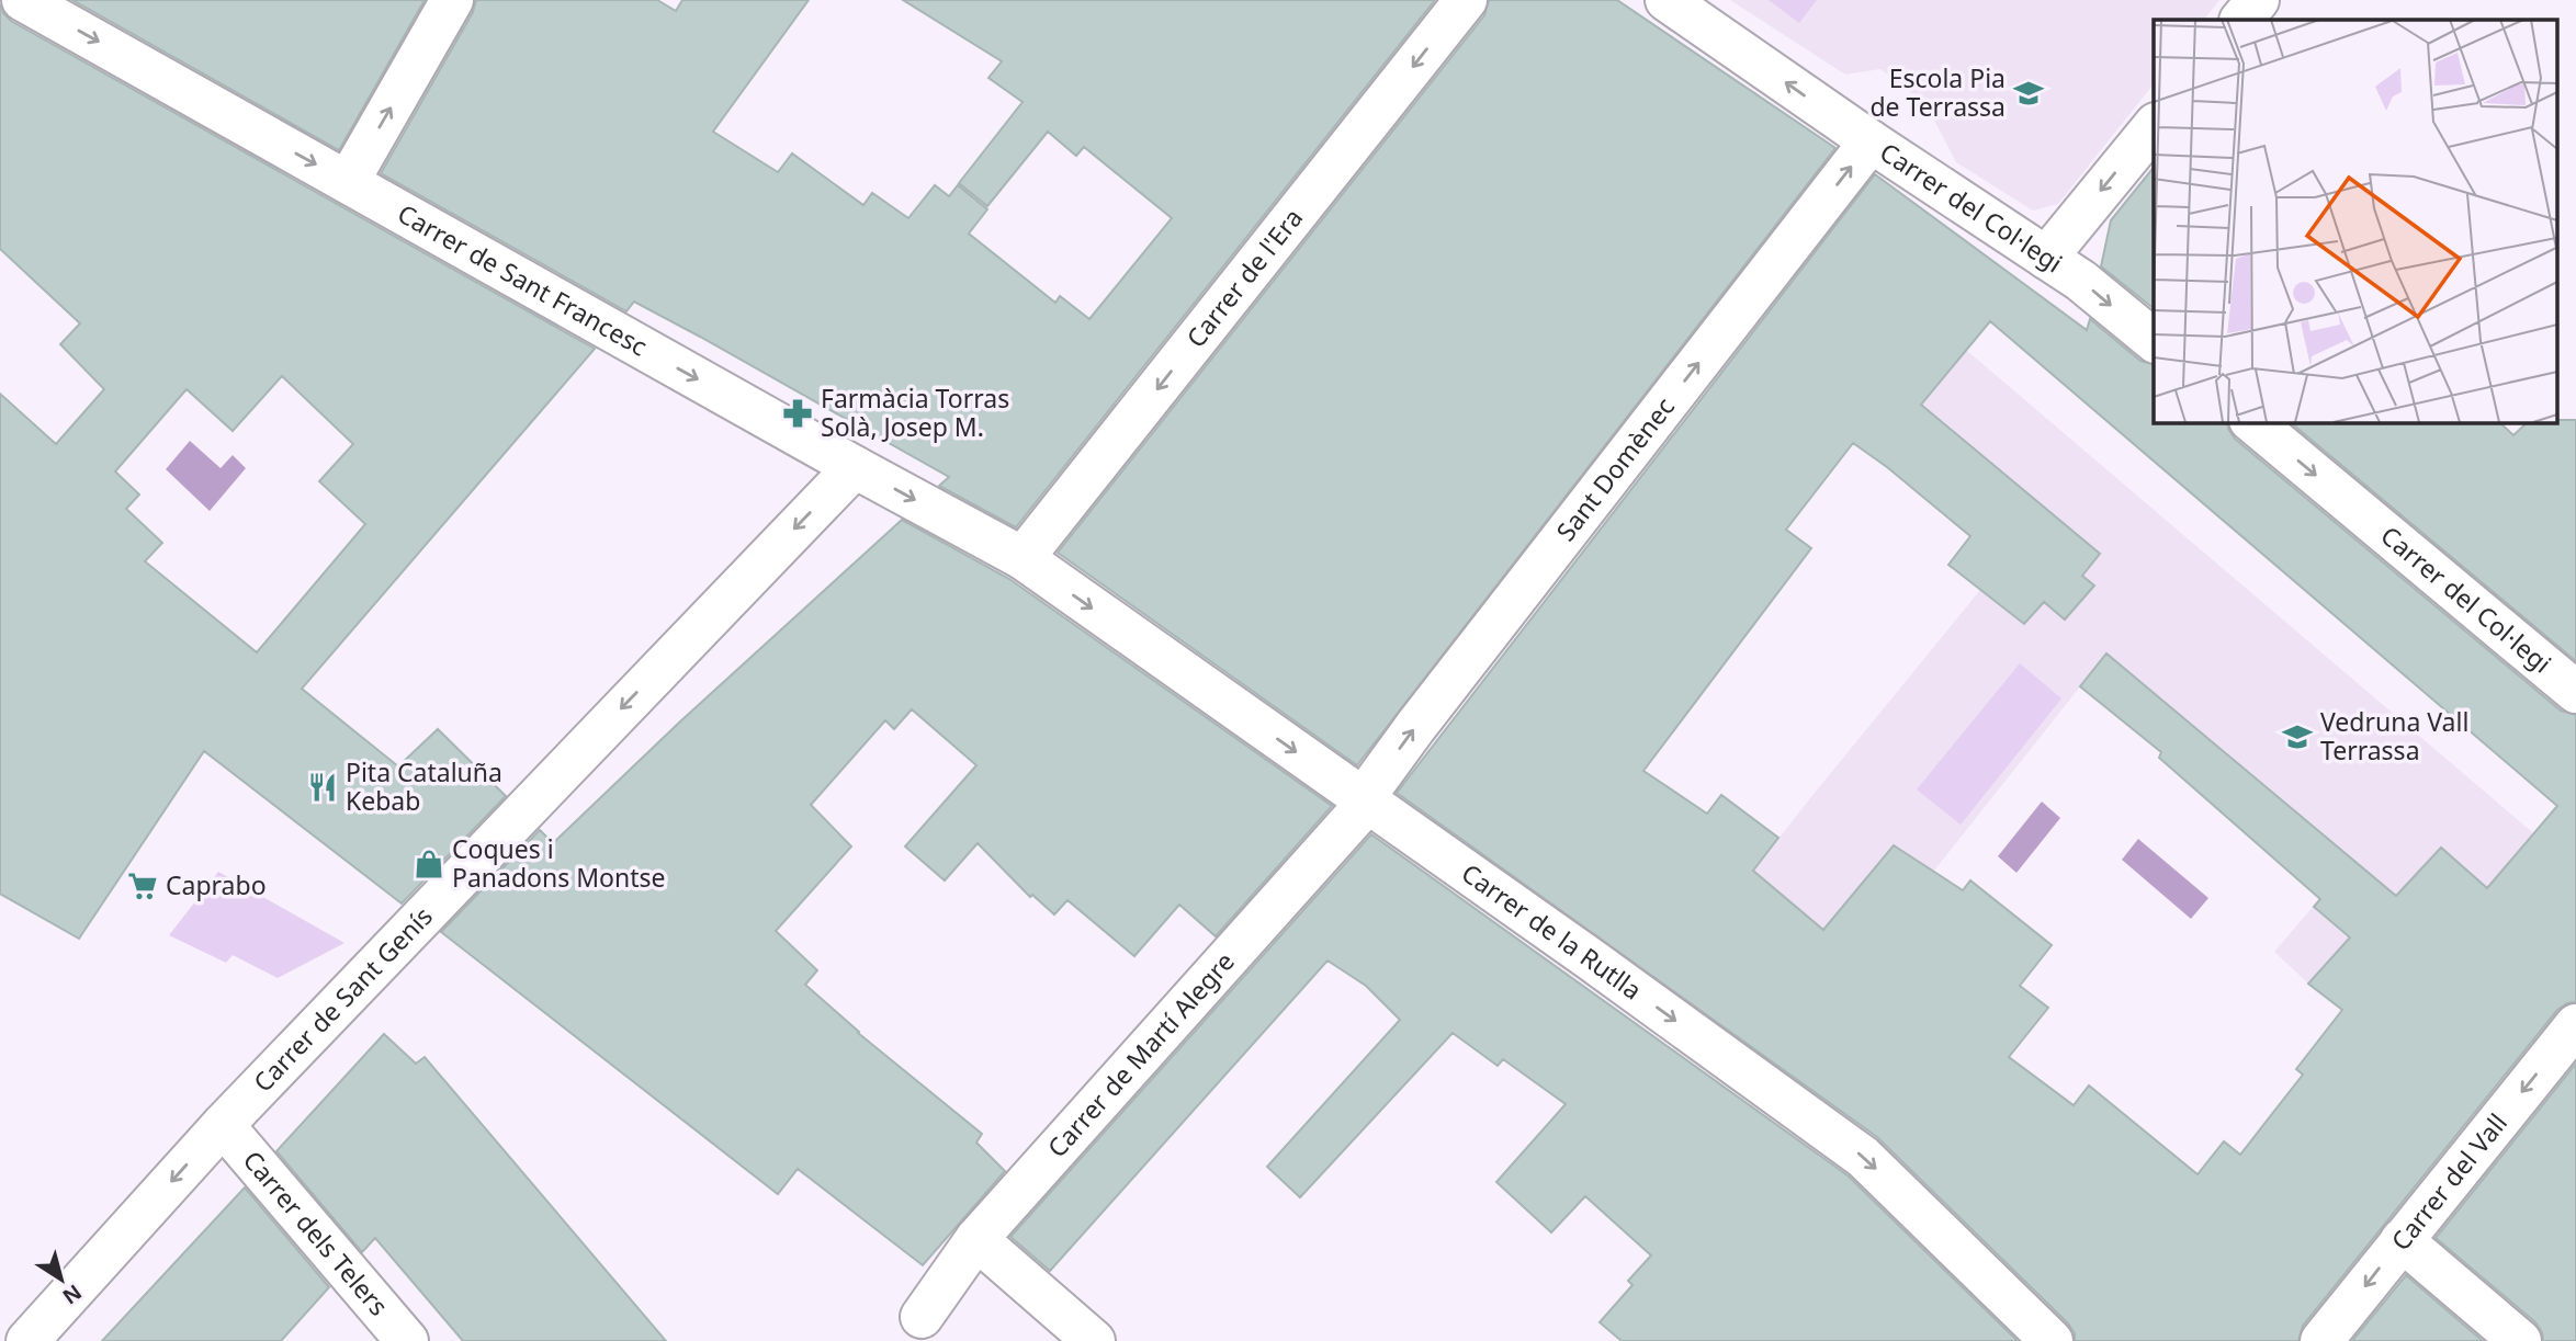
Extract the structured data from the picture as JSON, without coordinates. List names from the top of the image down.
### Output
{
  "streets": {
    "street": [
      "Carrer del Col·legi",
      "Carrer de l'Era",
      "Carrer de Sant Francesc",
      "Sant Domènec",
      "Carrer de la Rutlla",
      "Carrer de Sant Genís",
      "Carrer de Martí Alegre",
      "Carrer del Vall",
      "Carrer dels Telers"
    ]
  },
  "crossings": [
    ["Carrer del Col·legi", "Sant Domènec"],
    ["Carrer de l'Era", "Carrer de Sant Francesc"],
    ["Carrer de l'Era", "Carrer de la Rutlla"],
    ["Carrer de Sant Francesc", "Carrer de la Rutlla"],
    ["Carrer de Sant Francesc", "Carrer de Sant Genís"],
    ["Sant Domènec", "Carrer de la Rutlla"],
    ["Sant Domènec", "Carrer de Martí Alegre"],
    ["Carrer de la Rutlla", "Carrer de Martí Alegre"],
    ["Carrer de Sant Genís", "Carrer dels Telers"]
  ],
  "one_way": [
    "Carrer de l'Era",
    "Carrer de Sant Francesc",
    "Sant Domènec",
    "Carrer de la Rutlla",
    "Carrer de Sant Genís",
    "Carrer del Vall"
  ],
  "places": {
    "school or university": ["Escola Pia de Terrassa", "Vedruna Vall Terrassa"],
    "pharmacy": ["Farmàcia Torras Solà, Josep M."],
    "restaurant": ["Pita Cataluña Kebab"],
    "shop": ["Coques i Panadons Montse"],
    "supermarket": ["Caprabo"]
  },
  "north": "bottom right"
}
